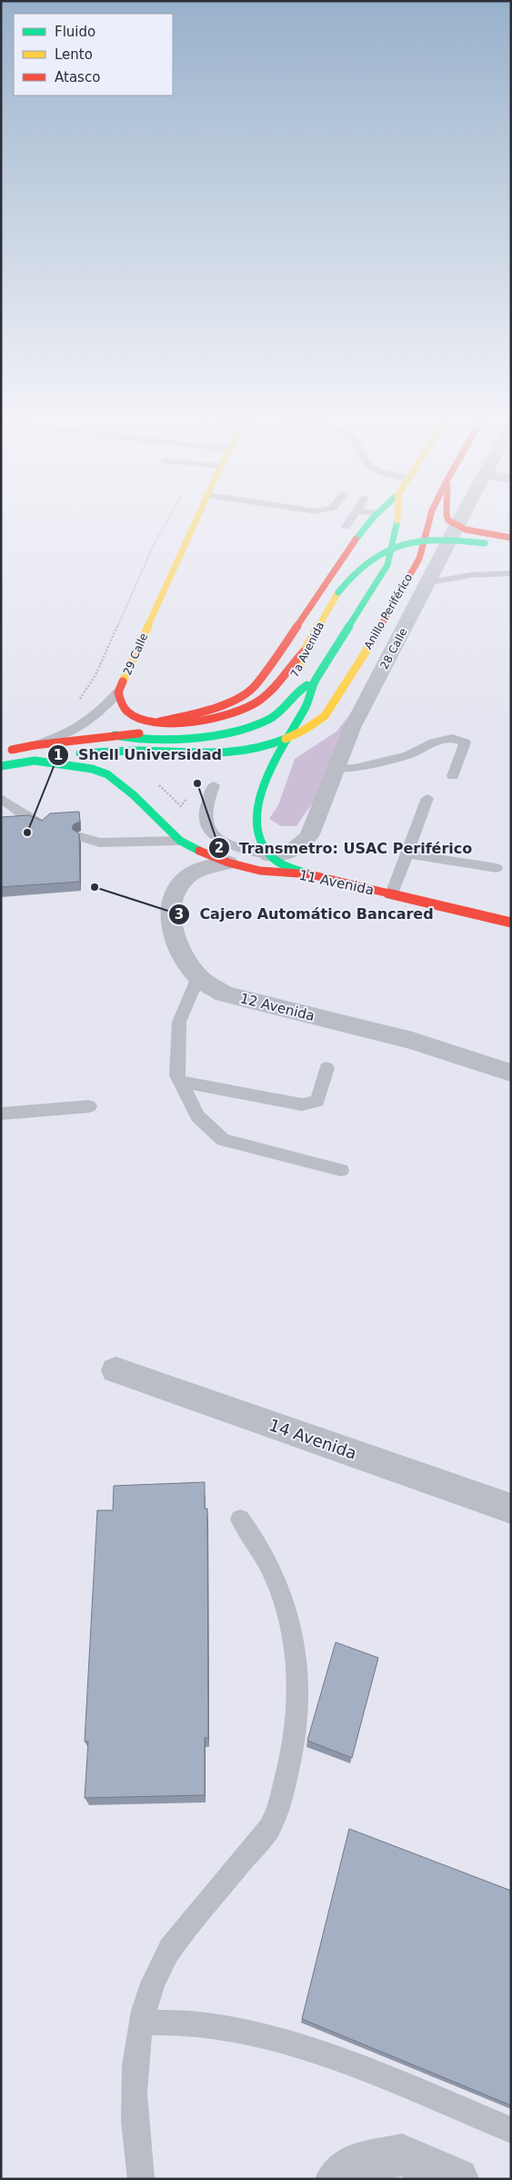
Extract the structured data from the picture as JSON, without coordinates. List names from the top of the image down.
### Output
{
  "streets": {
    "main road": [
      "Anillo Periférico",
      "7a Avenida",
      "29 Calle",
      "11 Avenida"
    ],
    "street": ["28 Calle", "12 Avenida", "14 Avenida"]
  },
  "crossings": [
    ["Anillo Periférico", "28 Calle"],
    ["Anillo Periférico", "11 Avenida"],
    ["7a Avenida", "29 Calle"],
    ["11 Avenida", "12 Avenida"]
  ],
  "places": ["Transmetro: USAC Periférico", "Shell Universidad", "Cajero Automático Bancared"],
  "legend": ["Fluido", "Lento", "Atasco"]
}
